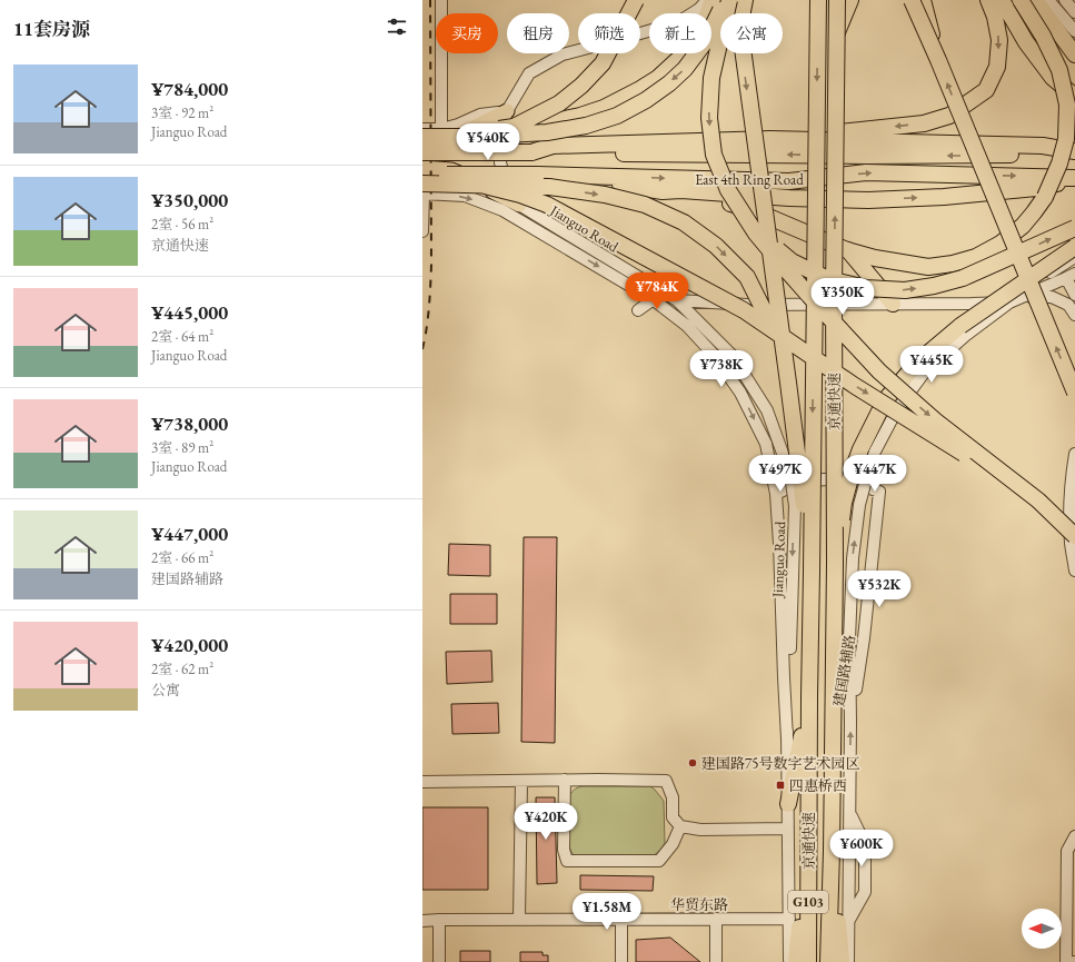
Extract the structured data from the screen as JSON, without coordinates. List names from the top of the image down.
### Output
{
  "streets": {
    "highway": ["East 4th Ring Road", "京通快速", "G103"],
    "street": ["Jianguo Road", "建国路辅路", "华贸东路"]
  },
  "crossings": [
    ["Jianguo Road", "华贸东路"]
  ],
  "places": {
    "other": ["建国路75号数字艺术园区"],
    "transit": ["四惠桥西"]
  },
  "north": "left",
  "page": {
    "heading": "11套房源",
    "chip": [
      "买房",
      "租房",
      "筛选",
      "新上",
      "公寓"
    ],
    "list": [
      {
        "name": "¥784,000",
        "note": "3室 · 92 m² · Jianguo Road"
      },
      {
        "name": "¥350,000",
        "note": "2室 · 56 m² · 京通快速"
      },
      {
        "name": "¥445,000",
        "note": "2室 · 64 m² · Jianguo Road"
      },
      {
        "name": "¥738,000",
        "note": "3室 · 89 m² · Jianguo Road"
      },
      {
        "name": "¥447,000",
        "note": "2室 · 66 m² · 建国路辅路"
      },
      {
        "name": "¥420,000",
        "note": "2室 · 62 m² · 公寓"
      }
    ],
    "price": [
      "¥540K",
      "¥784K",
      "¥350K",
      "¥445K",
      "¥738K",
      "¥497K",
      "¥447K",
      "¥532K",
      "¥420K",
      "¥600K",
      "¥1.58M"
    ]
  }
}
